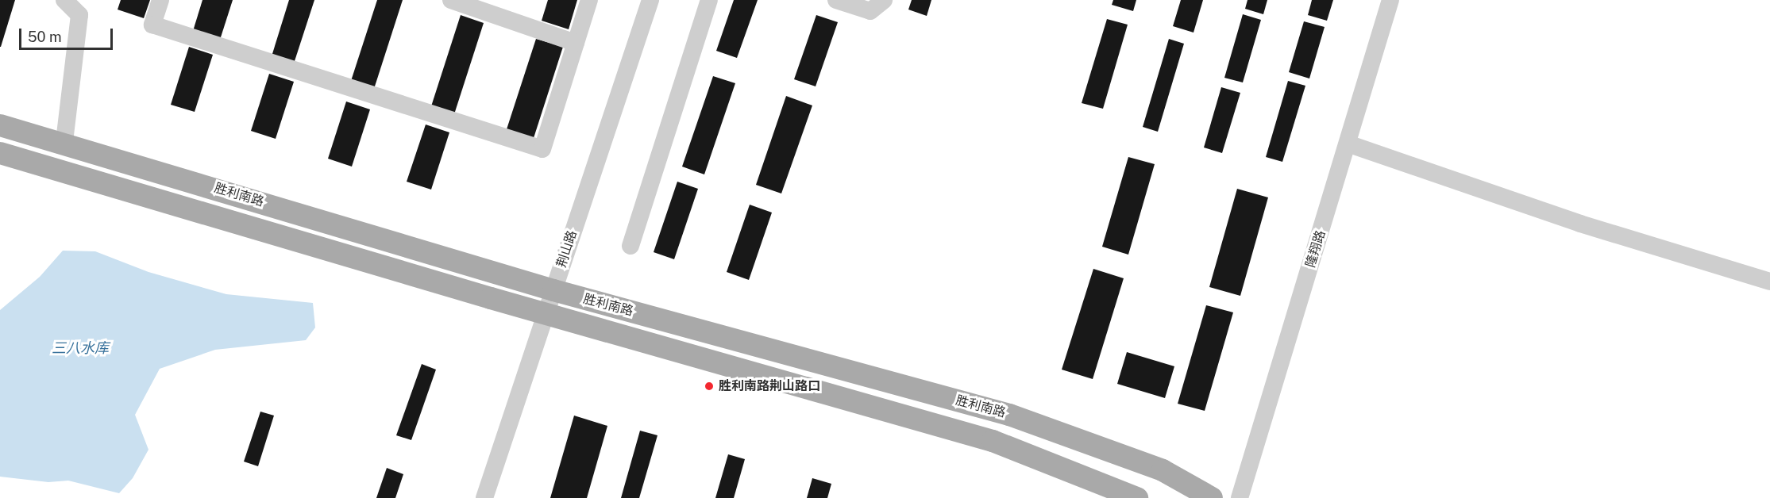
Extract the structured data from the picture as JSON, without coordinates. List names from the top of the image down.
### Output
{
  "streets": {
    "main road": ["胜利南路"],
    "street": ["荆山路", "隆翔路"]
  },
  "crossings": [
    ["胜利南路", "荆山路"]
  ],
  "water": ["三八水库"],
  "places": ["胜利南路荆山路口"],
  "scale_bar": "50 m"
}
